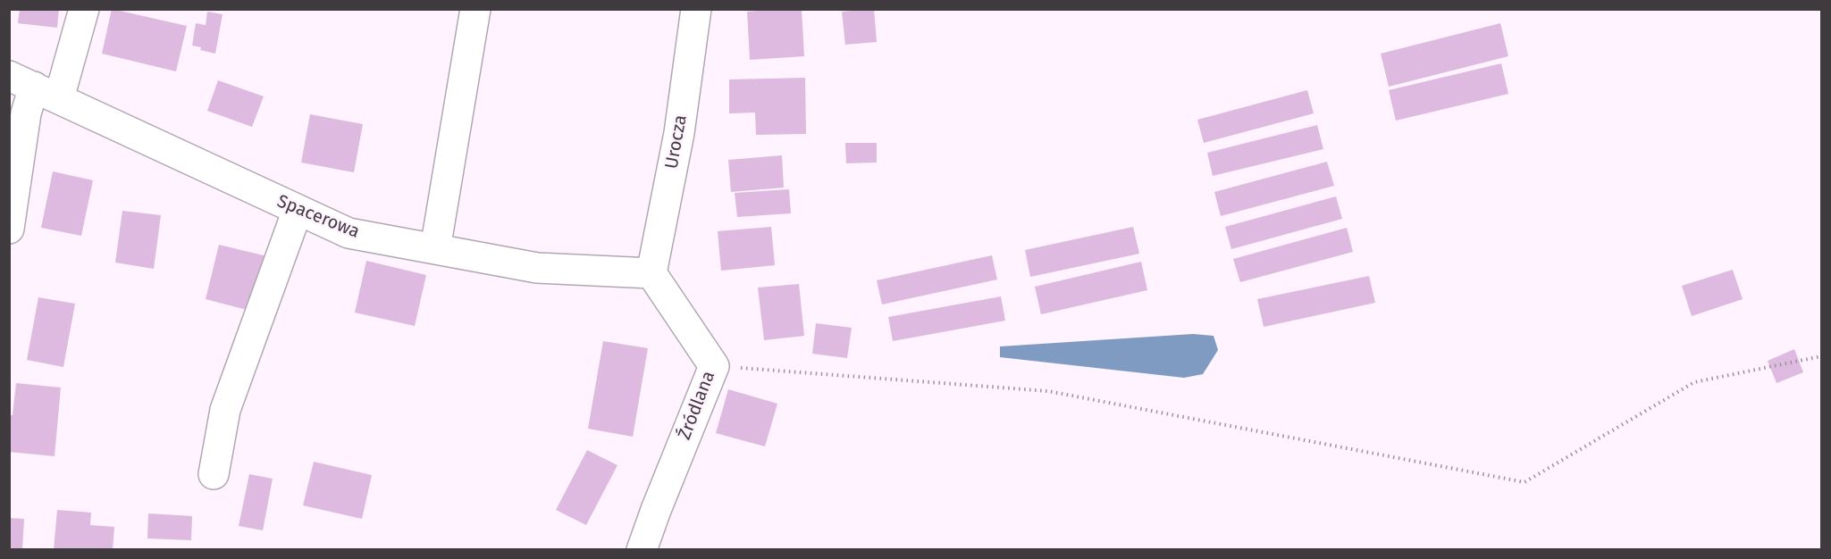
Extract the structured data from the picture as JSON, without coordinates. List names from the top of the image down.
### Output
{
  "streets": {
    "street": ["Urocza", "Spacerowa", "Źródlana"]
  },
  "crossings": [
    ["Urocza", "Spacerowa"],
    ["Urocza", "Źródlana"],
    ["Spacerowa", "Źródlana"]
  ]
}
